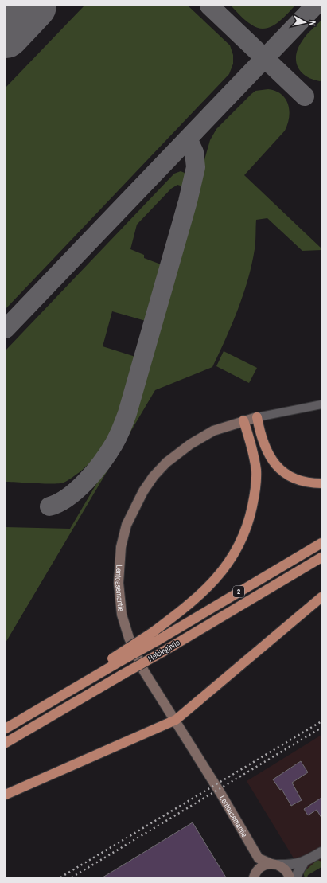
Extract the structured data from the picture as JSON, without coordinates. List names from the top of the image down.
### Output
{
  "streets": {
    "highway": ["2", "Helsingintie"],
    "main road": ["Lentoasemantie"]
  },
  "north": "right"
}
